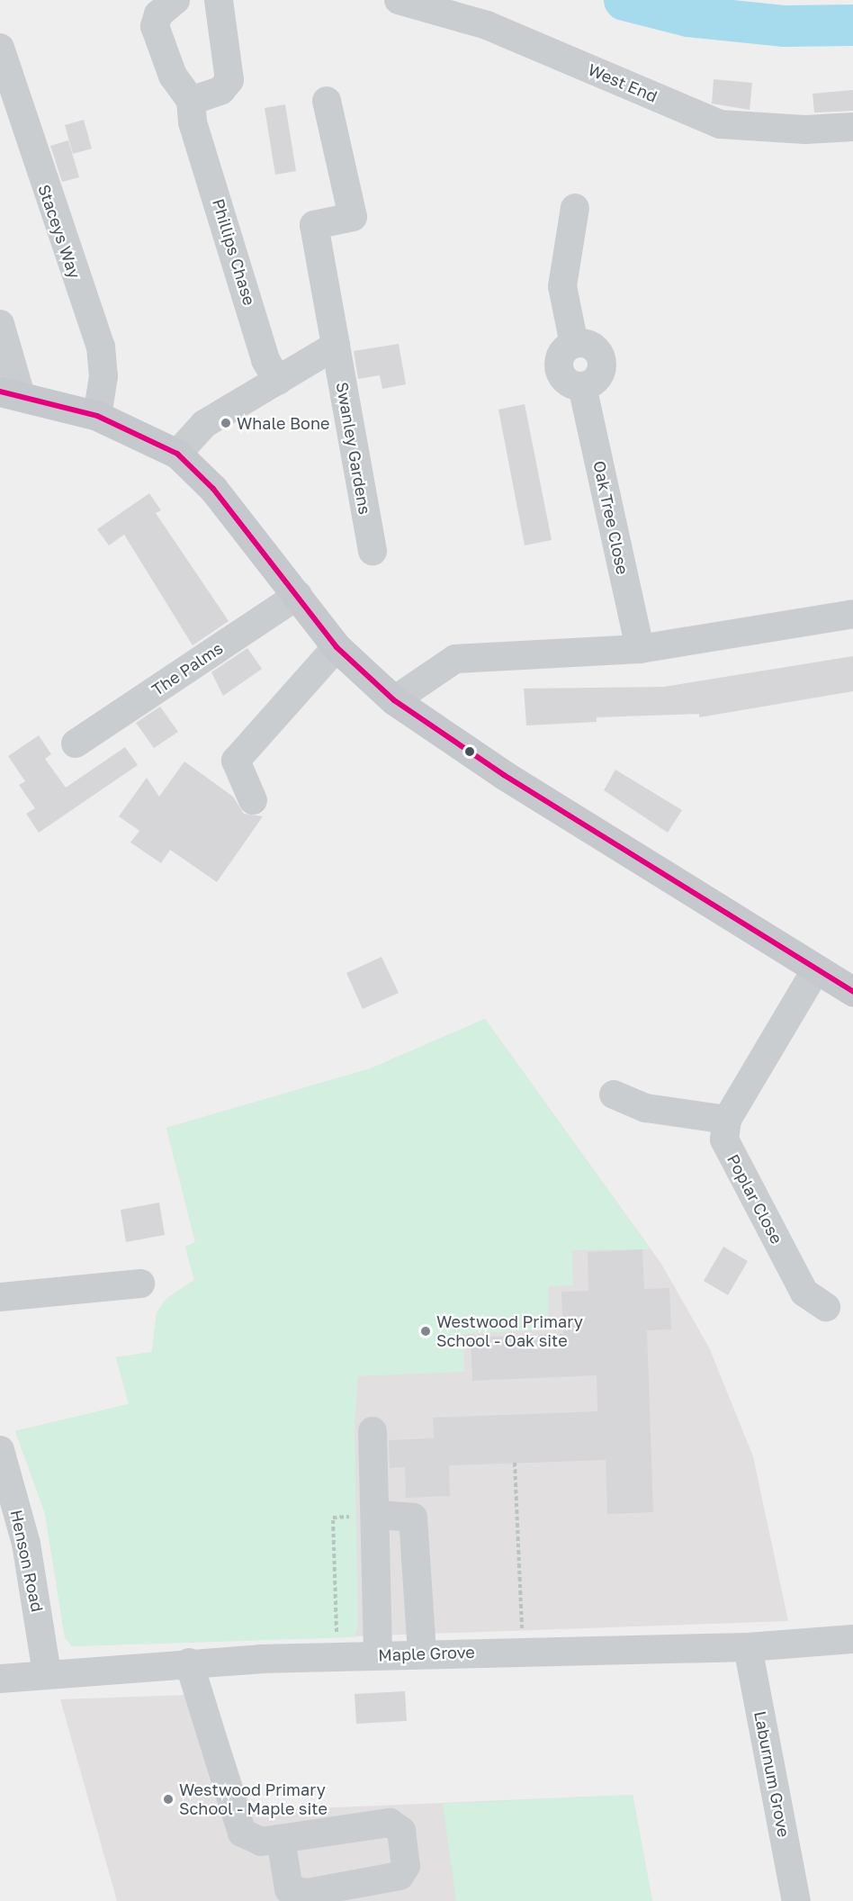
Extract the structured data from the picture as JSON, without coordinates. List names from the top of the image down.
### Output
{
  "streets": {
    "street": [
      "West End",
      "Staceys Way",
      "Phillips Chase",
      "Swanley Gardens",
      "Oak Tree Close",
      "The Palms",
      "Poplar Close",
      "Henson Road",
      "Maple Grove",
      "Laburnum Grove"
    ]
  },
  "crossings": [
    ["Henson Road", "Maple Grove"],
    ["Maple Grove", "Laburnum Grove"]
  ],
  "places": ["Whale Bone", "Westwood Primary School - Oak site", "Westwood Primary School - Maple site"]
}
